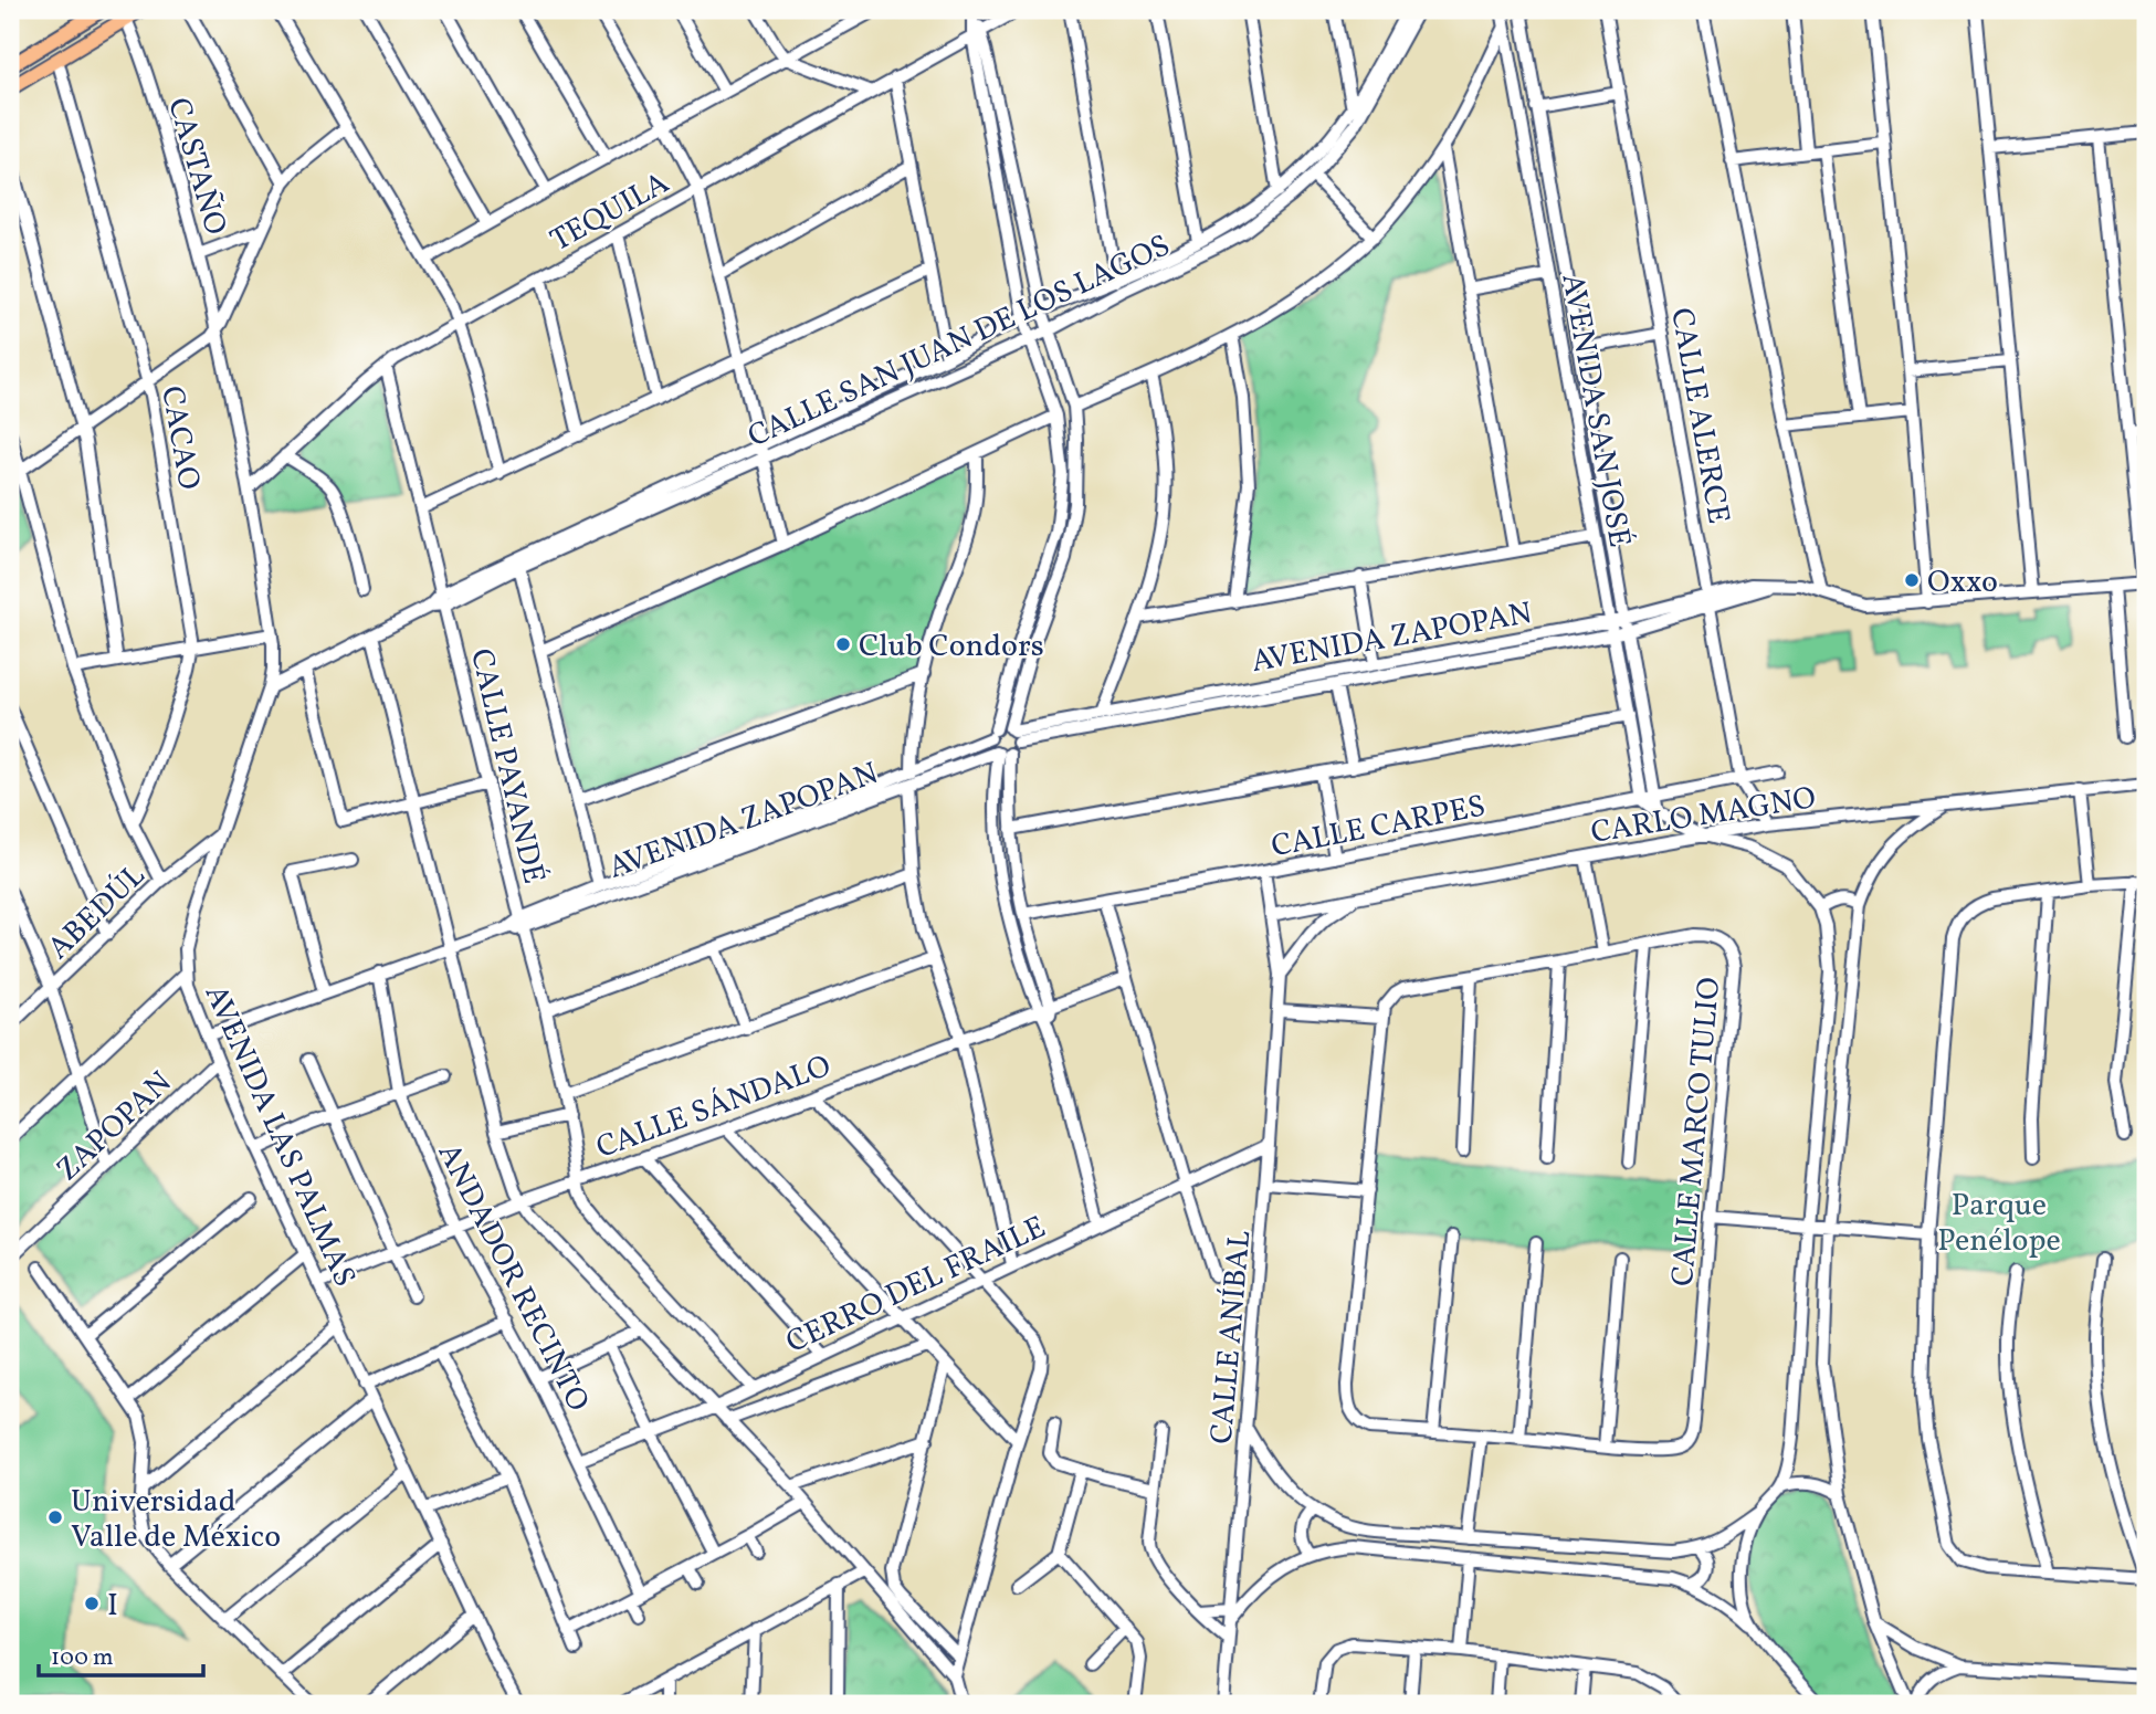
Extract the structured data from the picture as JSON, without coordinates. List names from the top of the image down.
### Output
{
  "streets": {
    "street": [
      "CASTAÑO",
      "TEQUILA",
      "CALLE SAN JUAN DE LOS LAGOS",
      "AVENIDA SAN JOSÉ",
      "CALLE ALERCE",
      "CACAO",
      "AVENIDA ZAPOPAN",
      "CALLE PAYANDÉ",
      "CARLO MAGNO",
      "CALLE CARPES",
      "ABEDÚL",
      "CALLE SÁNDALO",
      "ZAPOPAN",
      "CALLE MARCO TULIO",
      "AVENIDA LAS PALMAS",
      "ANDADOR RECINTO",
      "CERRO DEL FRAILE",
      "CALLE ANÍBAL"
    ]
  },
  "crossings": [
    ["CASTAÑO", "AVENIDA LAS PALMAS"],
    ["TEQUILA", "CALLE PAYANDÉ"],
    ["TEQUILA", "AVENIDA LAS PALMAS"],
    ["CALLE SAN JUAN DE LOS LAGOS", "CALLE PAYANDÉ"],
    ["CALLE SAN JUAN DE LOS LAGOS", "AVENIDA LAS PALMAS"],
    ["AVENIDA SAN JOSÉ", "AVENIDA ZAPOPAN"],
    ["AVENIDA SAN JOSÉ", "CALLE CARPES"],
    ["CALLE ALERCE", "AVENIDA ZAPOPAN"],
    ["CALLE ALERCE", "CARLO MAGNO"],
    ["CALLE ALERCE", "CALLE CARPES"],
    ["AVENIDA ZAPOPAN", "CALLE PAYANDÉ"],
    ["AVENIDA ZAPOPAN", "AVENIDA LAS PALMAS"],
    ["AVENIDA ZAPOPAN", "ANDADOR RECINTO"],
    ["CALLE PAYANDÉ", "CALLE SÁNDALO"],
    ["CALLE PAYANDÉ", "CERRO DEL FRAILE"],
    ["CARLO MAGNO", "CALLE ANÍBAL"],
    ["CALLE CARPES", "CALLE ANÍBAL"],
    ["ABEDÚL", "AVENIDA LAS PALMAS"],
    ["CALLE SÁNDALO", "AVENIDA LAS PALMAS"],
    ["CALLE SÁNDALO", "ANDADOR RECINTO"],
    ["ZAPOPAN", "AVENIDA LAS PALMAS"],
    ["ANDADOR RECINTO", "CERRO DEL FRAILE"],
    ["CERRO DEL FRAILE", "CALLE ANÍBAL"]
  ],
  "parks": ["Parque Penélope"],
  "places": [
    "Oxxo",
    "Club Condors",
    "Universidad Valle de México",
    "I"
  ],
  "scale_bar": "100 m"
}
